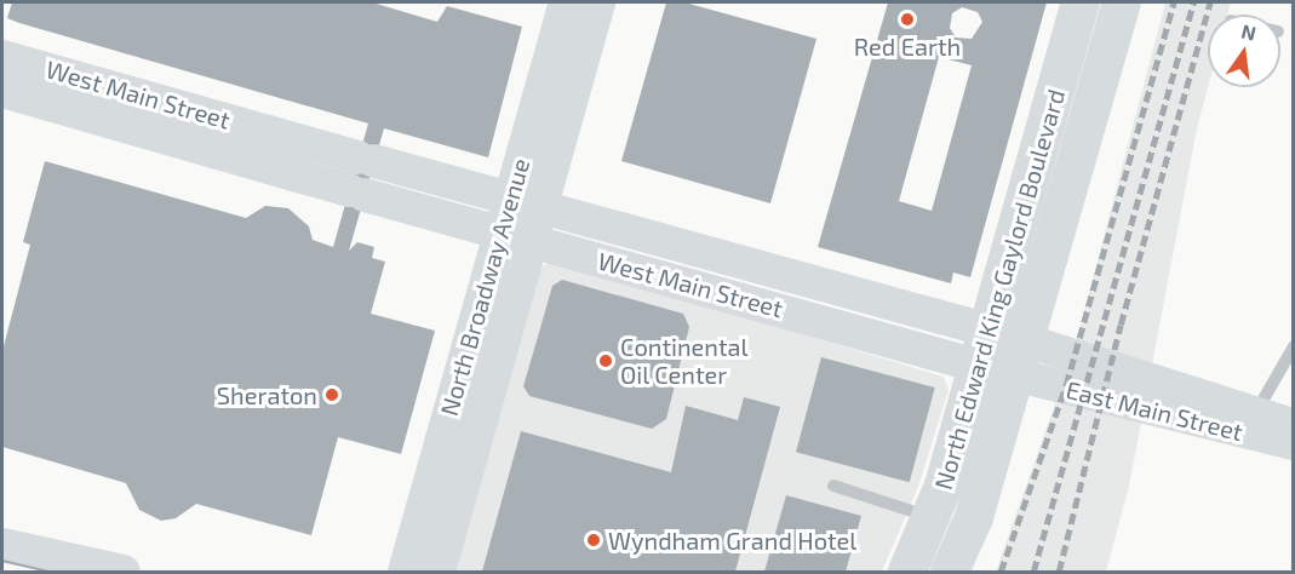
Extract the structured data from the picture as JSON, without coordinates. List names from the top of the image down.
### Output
{
  "streets": {
    "main road": [
      "West Main Street",
      "North Broadway Avenue",
      "North Edward King Gaylord Boulevard",
      "East Main Street"
    ]
  },
  "crossings": [
    ["West Main Street", "North Broadway Avenue"],
    ["West Main Street", "North Edward King Gaylord Boulevard"],
    ["West Main Street", "East Main Street"],
    ["North Edward King Gaylord Boulevard", "East Main Street"]
  ],
  "places": [
    "Red Earth",
    "Continental Oil Center",
    "Sheraton",
    "Wyndham Grand Hotel"
  ],
  "north": "top"
}
